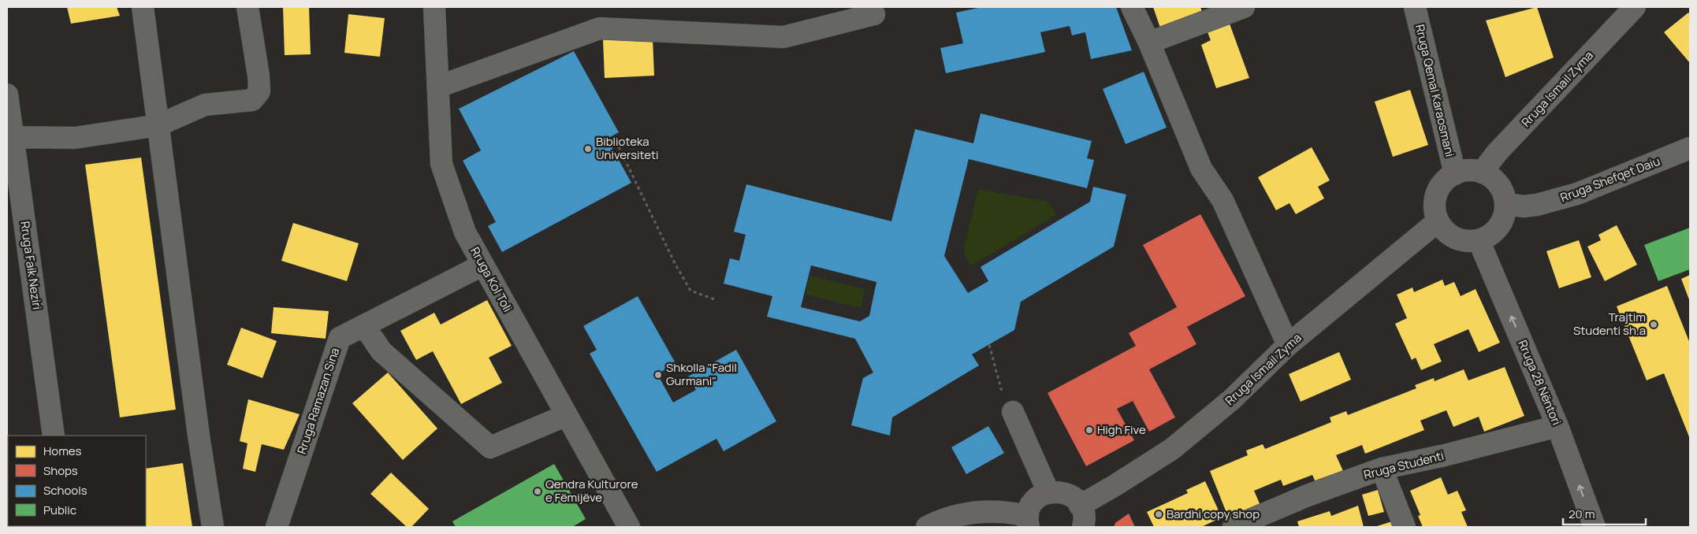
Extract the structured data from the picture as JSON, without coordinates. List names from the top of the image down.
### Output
{
  "streets": {
    "main road": ["Rruga Ismail Zyma", "Rruga 28 Nëntori"],
    "street": [
      "Rruga Qemal Karaosmani",
      "Rruga Shefqet Daiu",
      "Rruga Faik Neziri",
      "Rruga Kol Toli",
      "Rruga Ramazan Sina",
      "Rruga Studenti"
    ]
  },
  "crossings": [
    ["Rruga Ismail Zyma", "Rruga Qemal Karaosmani"],
    ["Rruga Ismail Zyma", "Rruga Shefqet Daiu"],
    ["Rruga Ismail Zyma", "Rruga 28 Nëntori"],
    ["Rruga Qemal Karaosmani", "Rruga Shefqet Daiu"],
    ["Rruga Qemal Karaosmani", "Rruga 28 Nëntori"],
    ["Rruga Shefqet Daiu", "Rruga 28 Nëntori"],
    ["Rruga Kol Toli", "Rruga Ramazan Sina"],
    ["Rruga 28 Nëntori", "Rruga Studenti"]
  ],
  "one_way": ["Rruga 28 Nëntori"],
  "places": [
    "Biblioteka Universiteti",
    "Trajtim Studenti sh.a",
    "Shkolla \"Fadil Gurmani\"",
    "High Five",
    "Qendra Kulturore e Fëmijëve",
    "Bardhi copy shop"
  ],
  "legend": [
    "Homes",
    "Shops",
    "Schools",
    "Public"
  ],
  "scale_bar": "20 m"
}
